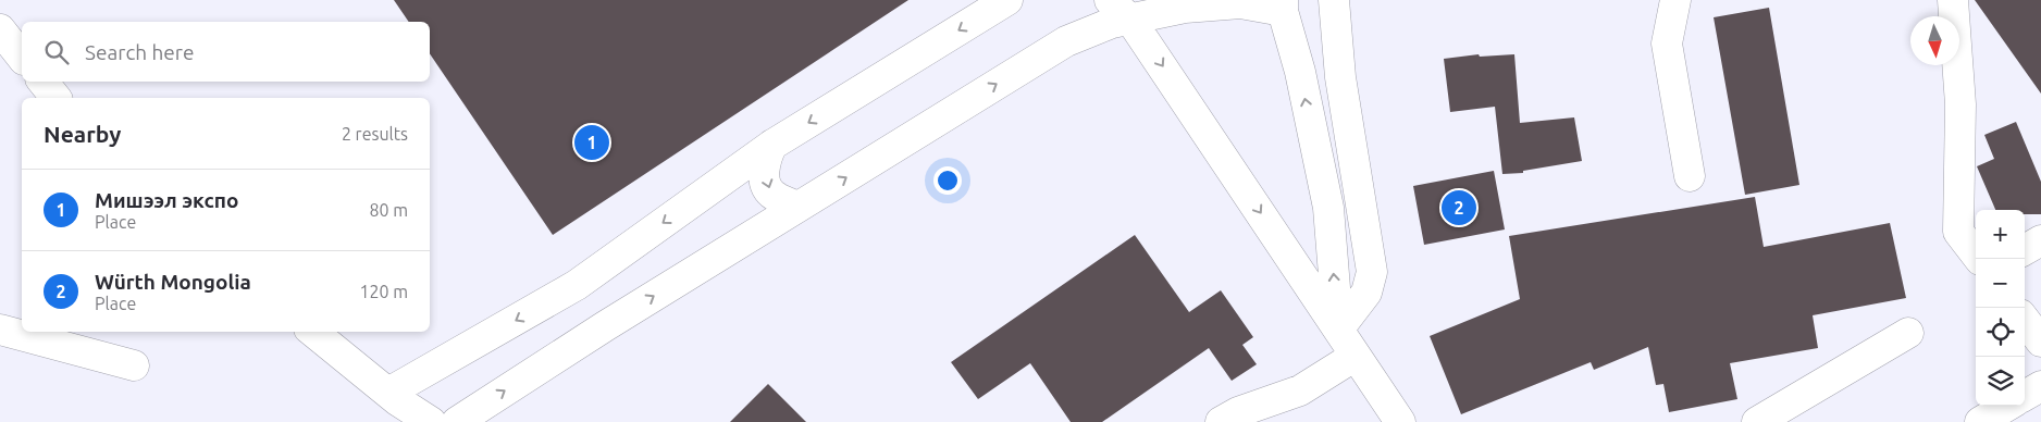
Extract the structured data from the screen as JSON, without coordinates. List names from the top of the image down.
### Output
{
  "north": "bottom",
  "page": {
    "search": "Search here",
    "heading": ["Nearby", "2 results"],
    "pins": ["1", "2"],
    "list": [
      {
        "mark": "1",
        "name": "Мишээл экспо",
        "note": "Place",
        "value": "80 m"
      },
      {
        "mark": "2",
        "name": "Würth Mongolia",
        "note": "Place",
        "value": "120 m"
      }
    ],
    "map_buttons": ["+", "−"]
  }
}
